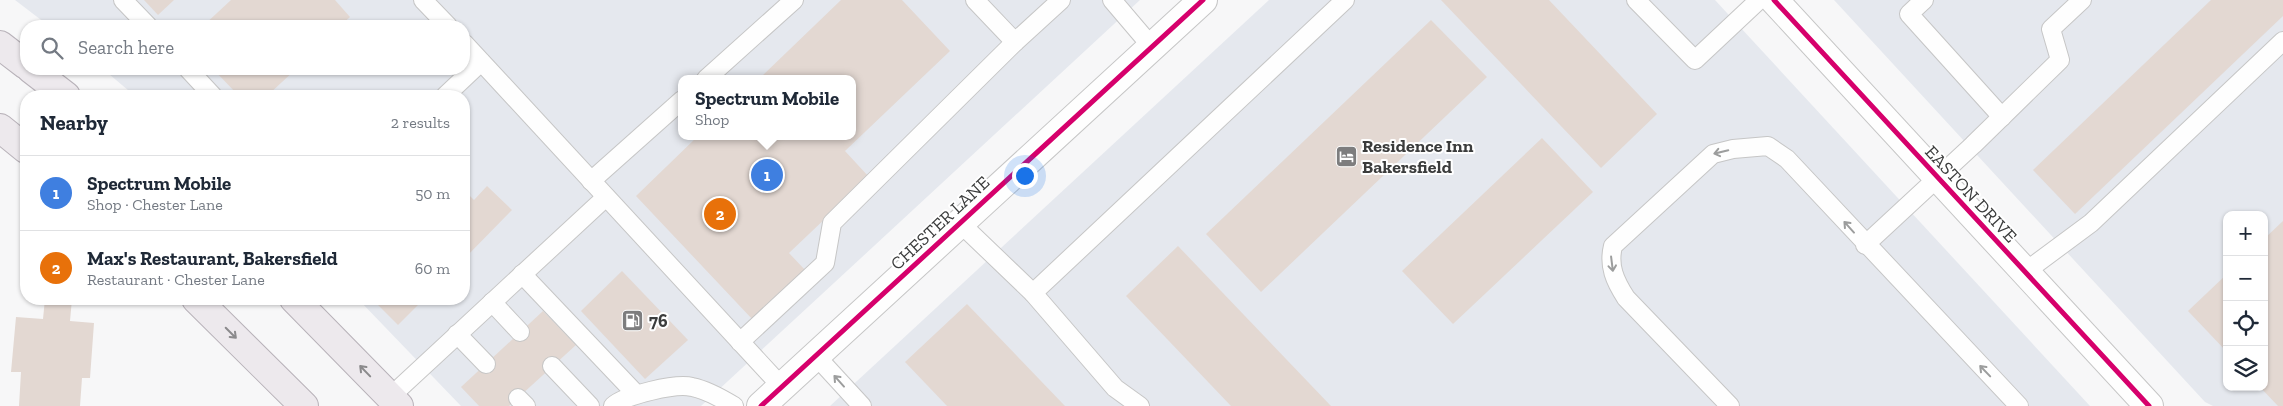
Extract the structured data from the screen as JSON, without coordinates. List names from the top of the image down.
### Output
{
  "streets": {
    "street": ["EASTON DRIVE", "CHESTER LANE"]
  },
  "places": {
    "hotel": ["Residence Inn Bakersfield"],
    "fuel station": ["76"]
  },
  "page": {
    "search": "Search here",
    "popup": ["Spectrum Mobile", "Shop"],
    "heading": ["Nearby", "2 results"],
    "list": [
      {
        "mark": "1",
        "name": "Spectrum Mobile",
        "note": "Shop · Chester Lane",
        "value": "50 m"
      },
      {
        "mark": "2",
        "name": "Max's Restaurant, Bakersfield",
        "note": "Restaurant · Chester Lane",
        "value": "60 m"
      }
    ],
    "pins": ["1", "2"],
    "map_buttons": ["+", "−"]
  }
}
